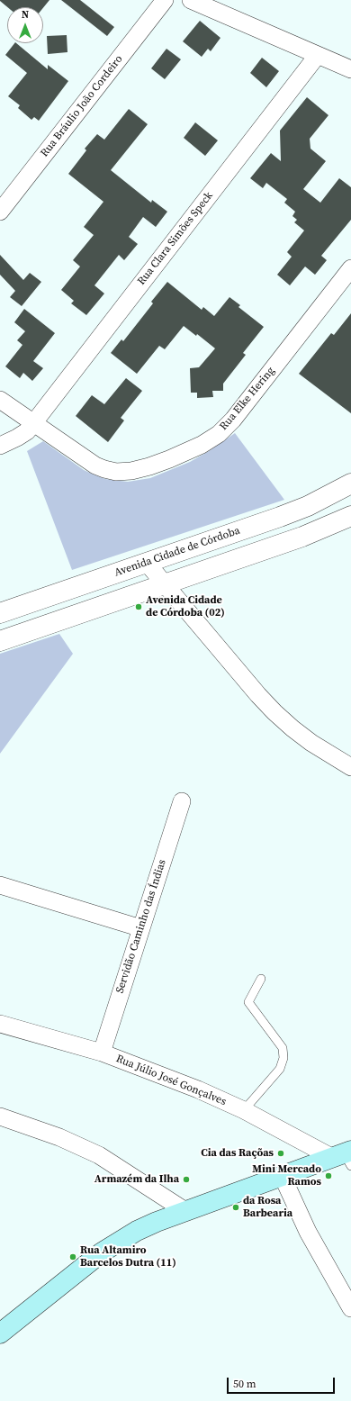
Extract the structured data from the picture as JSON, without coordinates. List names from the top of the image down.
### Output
{
  "streets": {
    "street": [
      "Rua Bráulio João Cordeiro",
      "Rua Clara Simões Speck",
      "Rua Elke Hering",
      "Avenida Cidade de Córdoba",
      "Servidão Caminho das Índias",
      "Rua Júlio José Gonçalves"
    ]
  },
  "crossings": [
    ["Rua Clara Simões Speck", "Rua Elke Hering"],
    ["Servidão Caminho das Índias", "Rua Júlio José Gonçalves"]
  ],
  "places": [
    "Avenida Cidade de Córdoba (02)",
    "Cia das Raçõas",
    "Mini Mercado Ramos",
    "Armazém da Ilha",
    "da Rosa Barbearia",
    "Rua Altamiro Barcelos Dutra (11)"
  ],
  "scale_bar": "50 m",
  "north": "top"
}
